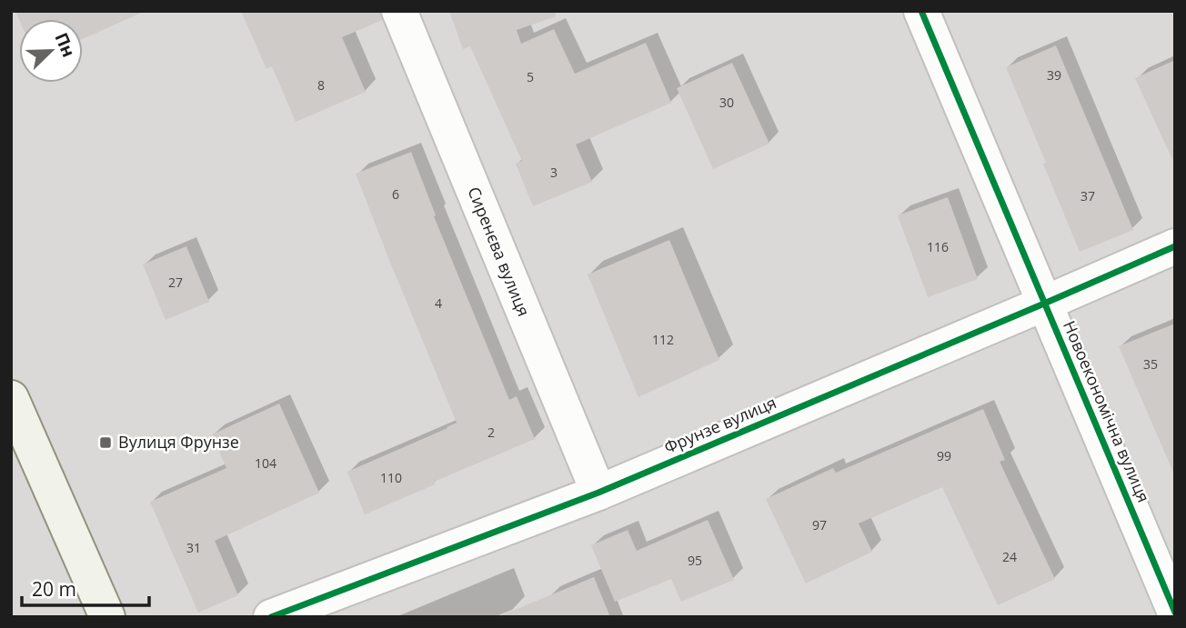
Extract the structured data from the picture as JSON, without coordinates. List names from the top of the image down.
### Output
{
  "streets": {
    "street": ["Сиренєва вулиця", "Новоекономічна вулиця", "Фрунзе вулиця"]
  },
  "crossings": [
    ["Сиренєва вулиця", "Фрунзе вулиця"],
    ["Новоекономічна вулиця", "Фрунзе вулиця"]
  ],
  "places": {
    "transit": ["Вулиця Фрунзе"]
  },
  "house_numbers": [
    "39",
    "5",
    "8",
    "30",
    "3",
    "6",
    "37",
    "116",
    "27",
    "4",
    "112",
    "35",
    "2",
    "99",
    "104",
    "110",
    "97",
    "31",
    "24",
    "95"
  ],
  "scale_bar": "20 m",
  "north": "top right"
}
